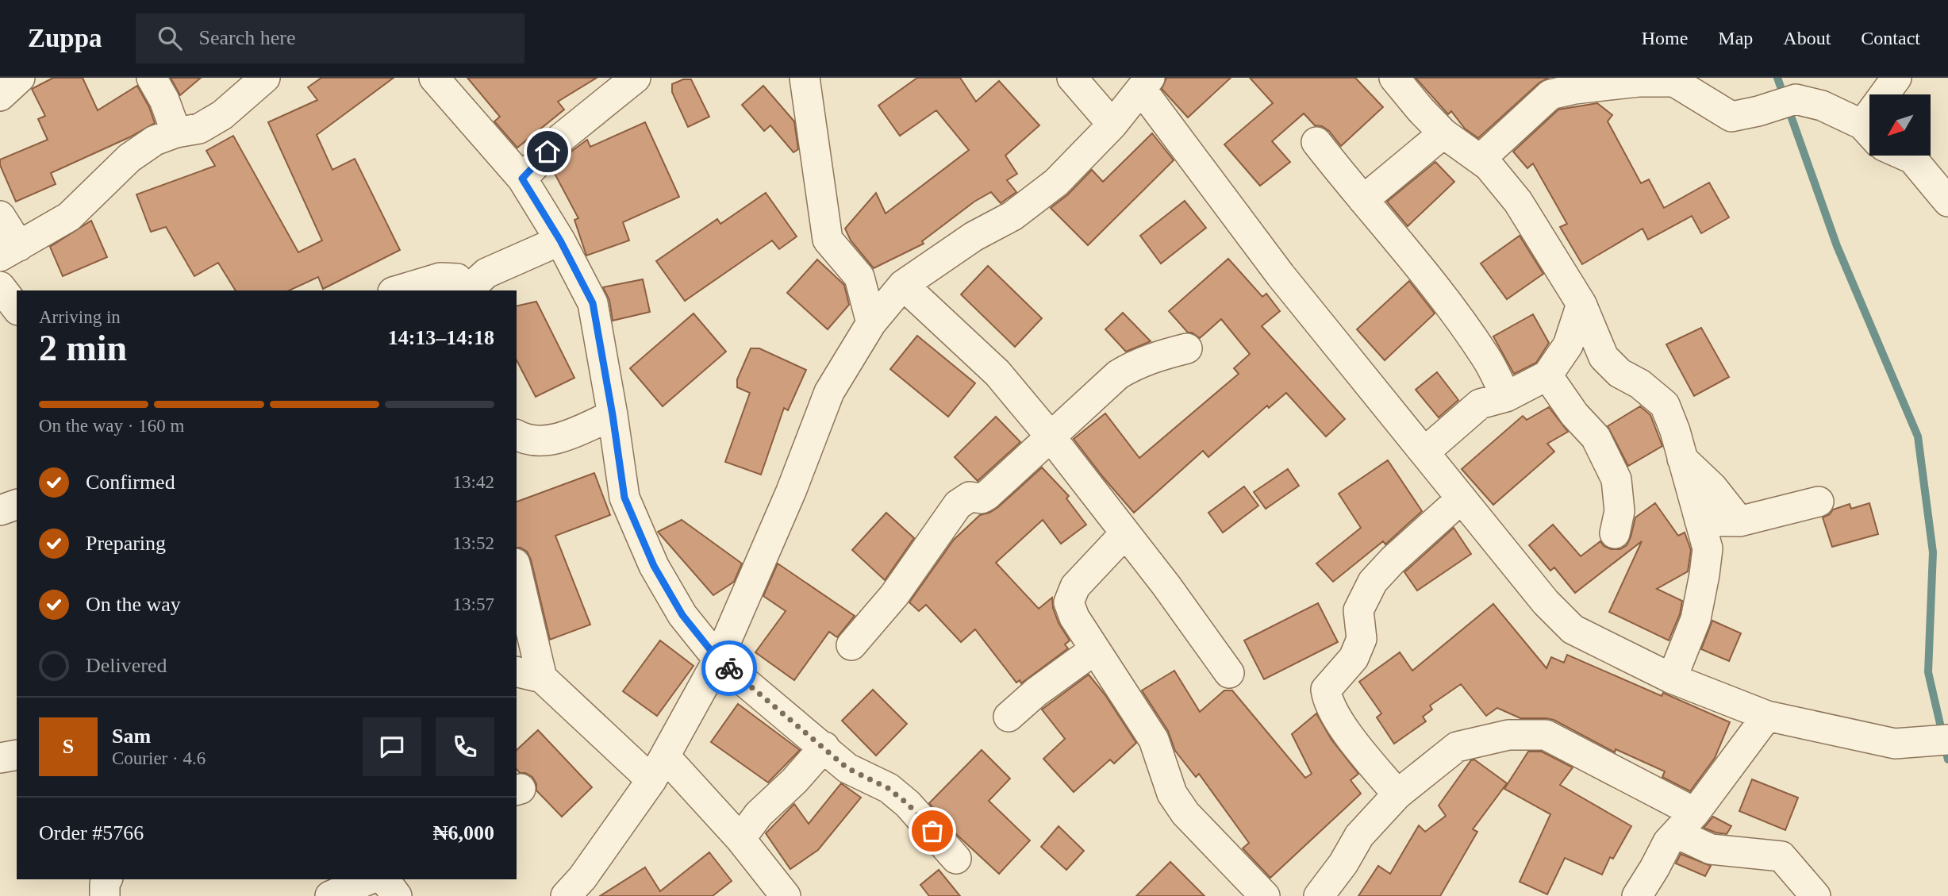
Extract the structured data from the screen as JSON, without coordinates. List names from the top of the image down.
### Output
{
  "north": "bottom left",
  "page": {
    "header": "Zuppa",
    "search": "Search here",
    "nav": [
      "Home",
      "Map",
      "About",
      "Contact"
    ],
    "heading": ["2 min", "Arriving in", "14:13–14:18"],
    "panel": [
      "Sam",
      "Courier · 4.6",
      "Order #5766",
      "₦6,000"
    ],
    "bar": "On the way · 160 m",
    "list": [
      ["Confirmed", "13:42"],
      ["Preparing", "13:52"],
      ["On the way", "13:57"],
      "Delivered"
    ],
    "round": "S"
  }
}
